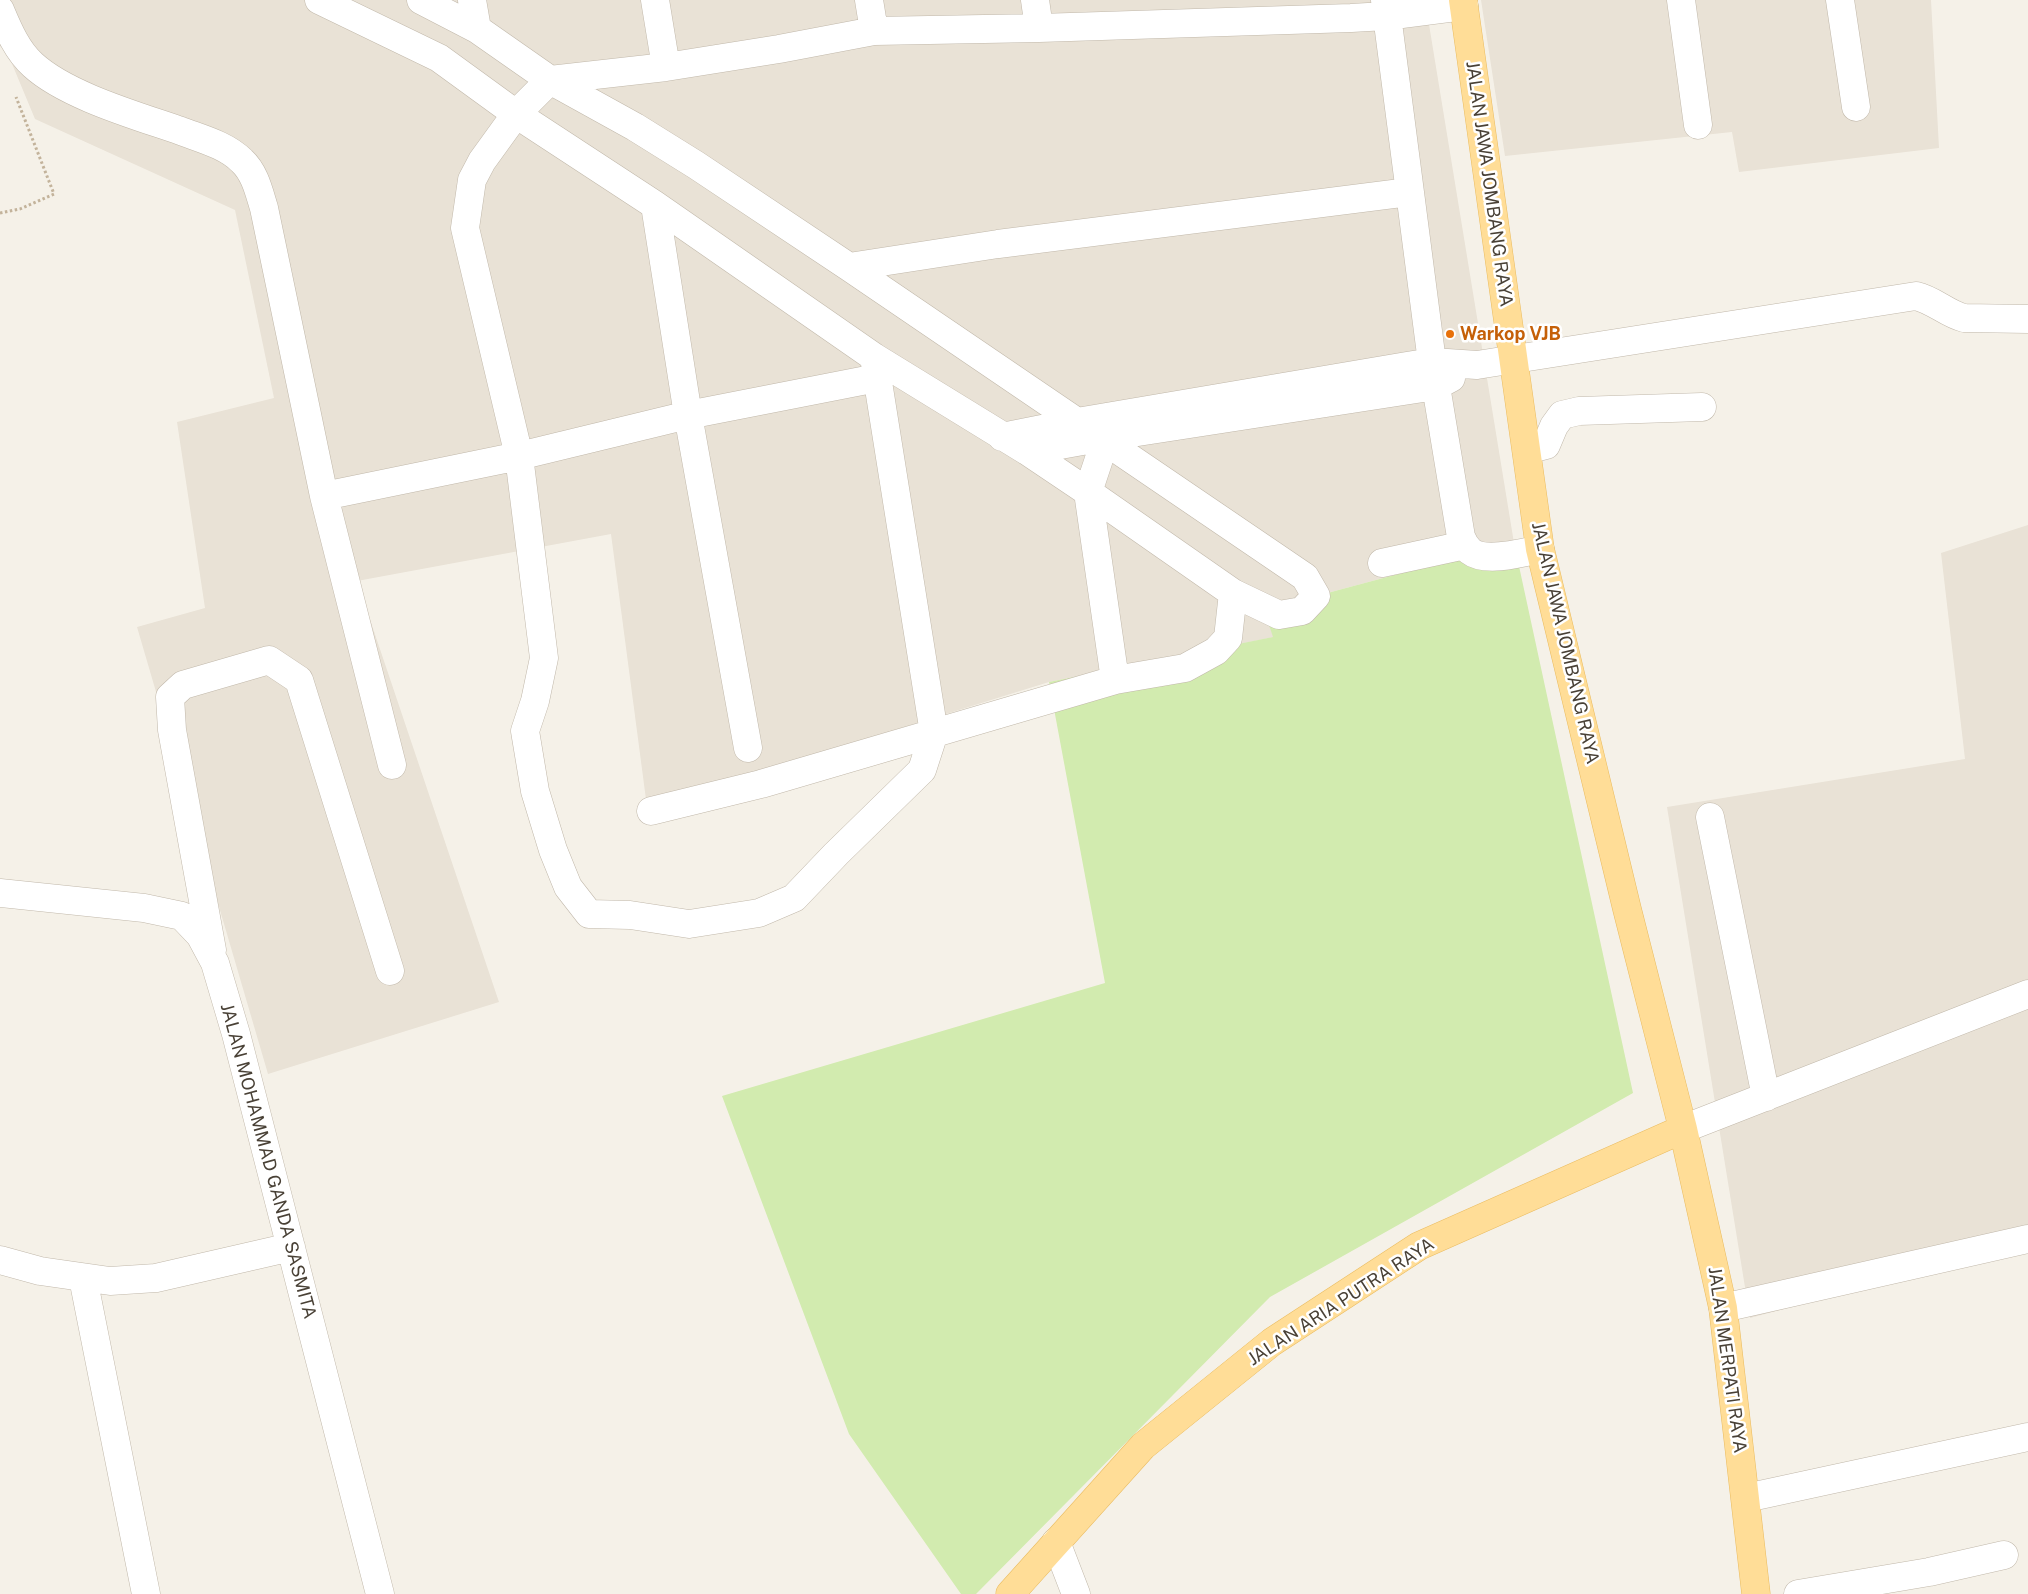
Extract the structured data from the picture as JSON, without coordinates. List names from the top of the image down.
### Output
{
  "streets": {
    "main road": ["JALAN JAWA JOMBANG RAYA", "JALAN ARIA PUTRA RAYA", "JALAN MERPATI RAYA"],
    "street": ["JALAN MOHAMMAD GANDA SASMITA"]
  },
  "crossings": [
    ["JALAN JAWA JOMBANG RAYA", "JALAN ARIA PUTRA RAYA"],
    ["JALAN JAWA JOMBANG RAYA", "JALAN MERPATI RAYA"],
    ["JALAN ARIA PUTRA RAYA", "JALAN MERPATI RAYA"]
  ],
  "places": ["Warkop VJB"]
}
